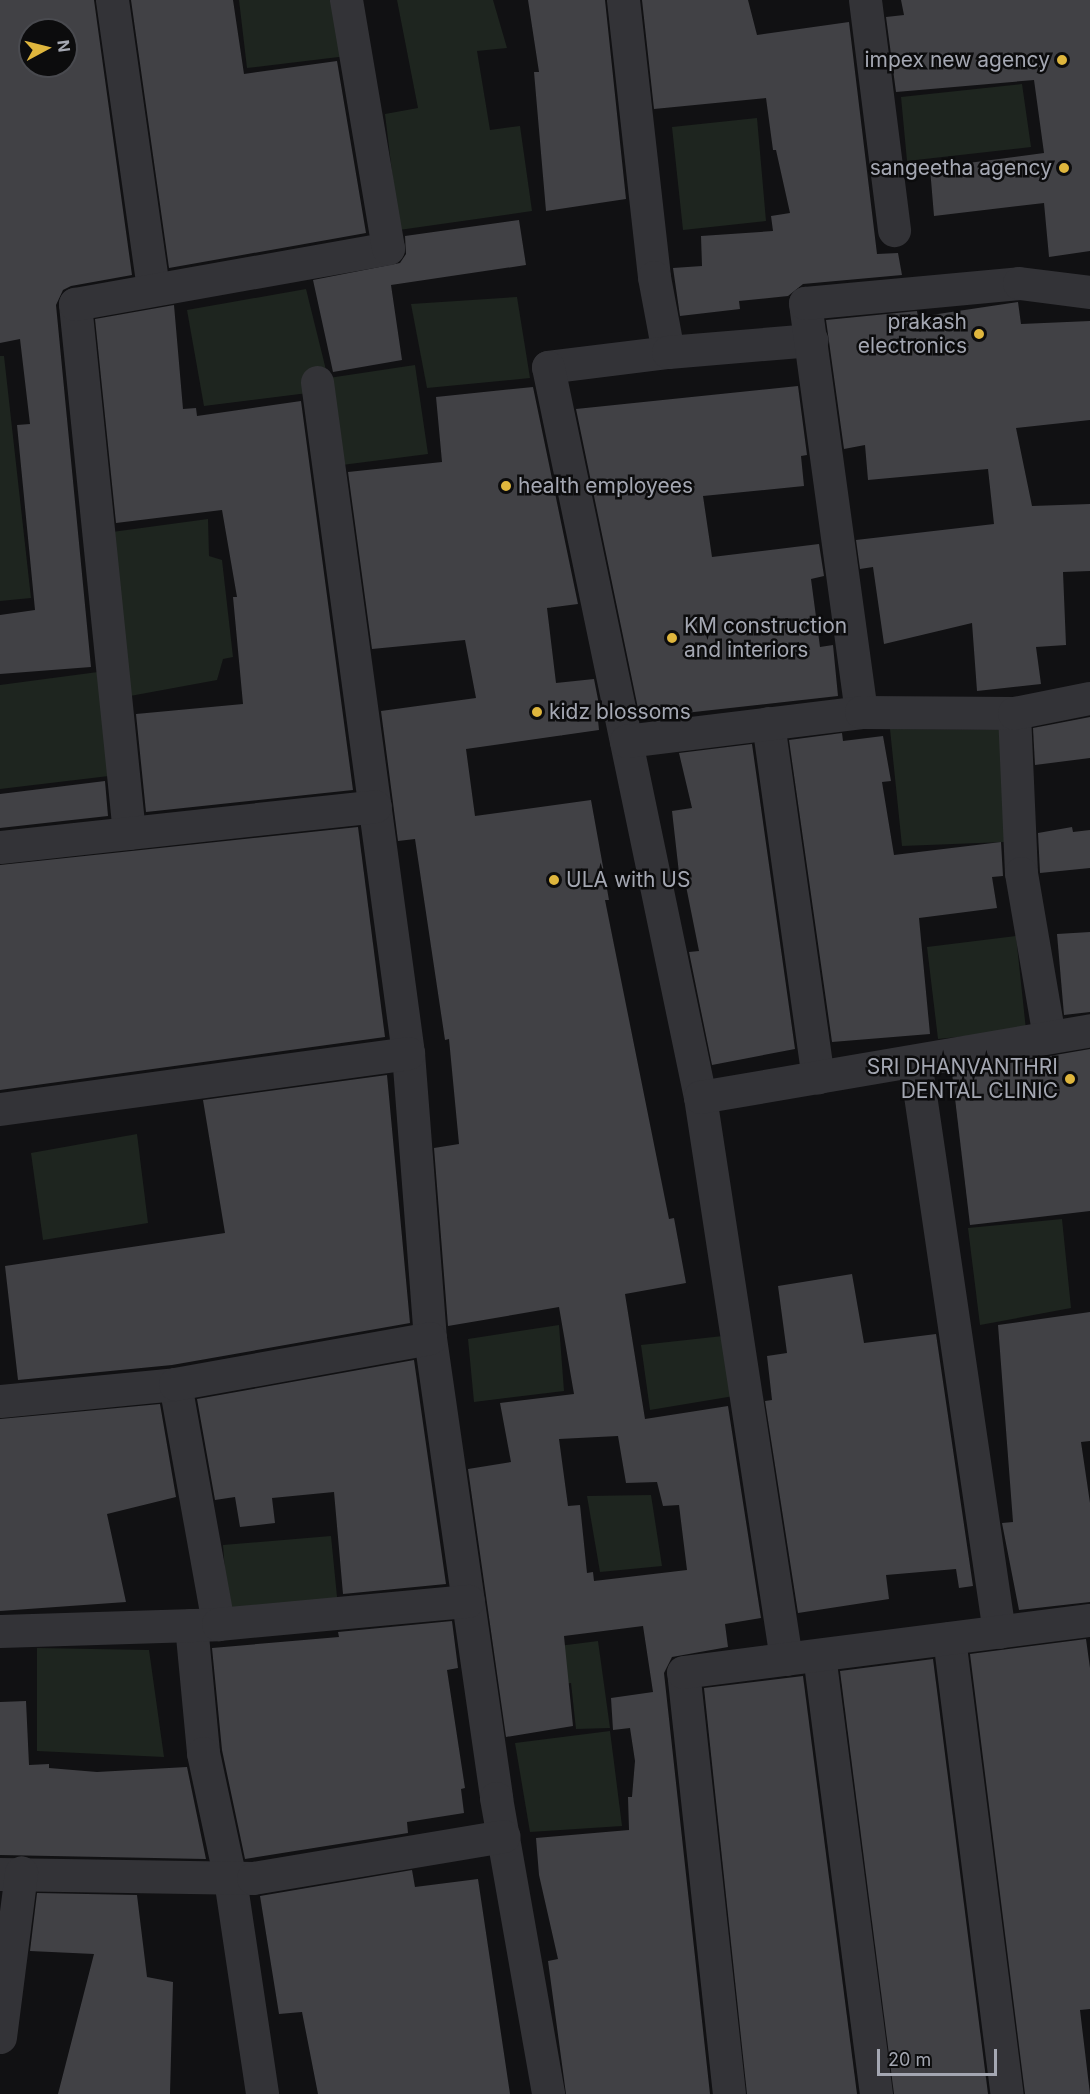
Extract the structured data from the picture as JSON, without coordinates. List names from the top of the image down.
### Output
{
  "places": [
    "impex new agency",
    "sangeetha agency",
    "prakash electronics",
    "health employees",
    "KM construction and interiors",
    "kidz blossoms",
    "ULA with US",
    "SRI DHANVANTHRI DENTAL CLINIC"
  ],
  "scale_bar": "20 m",
  "north": "right"
}
